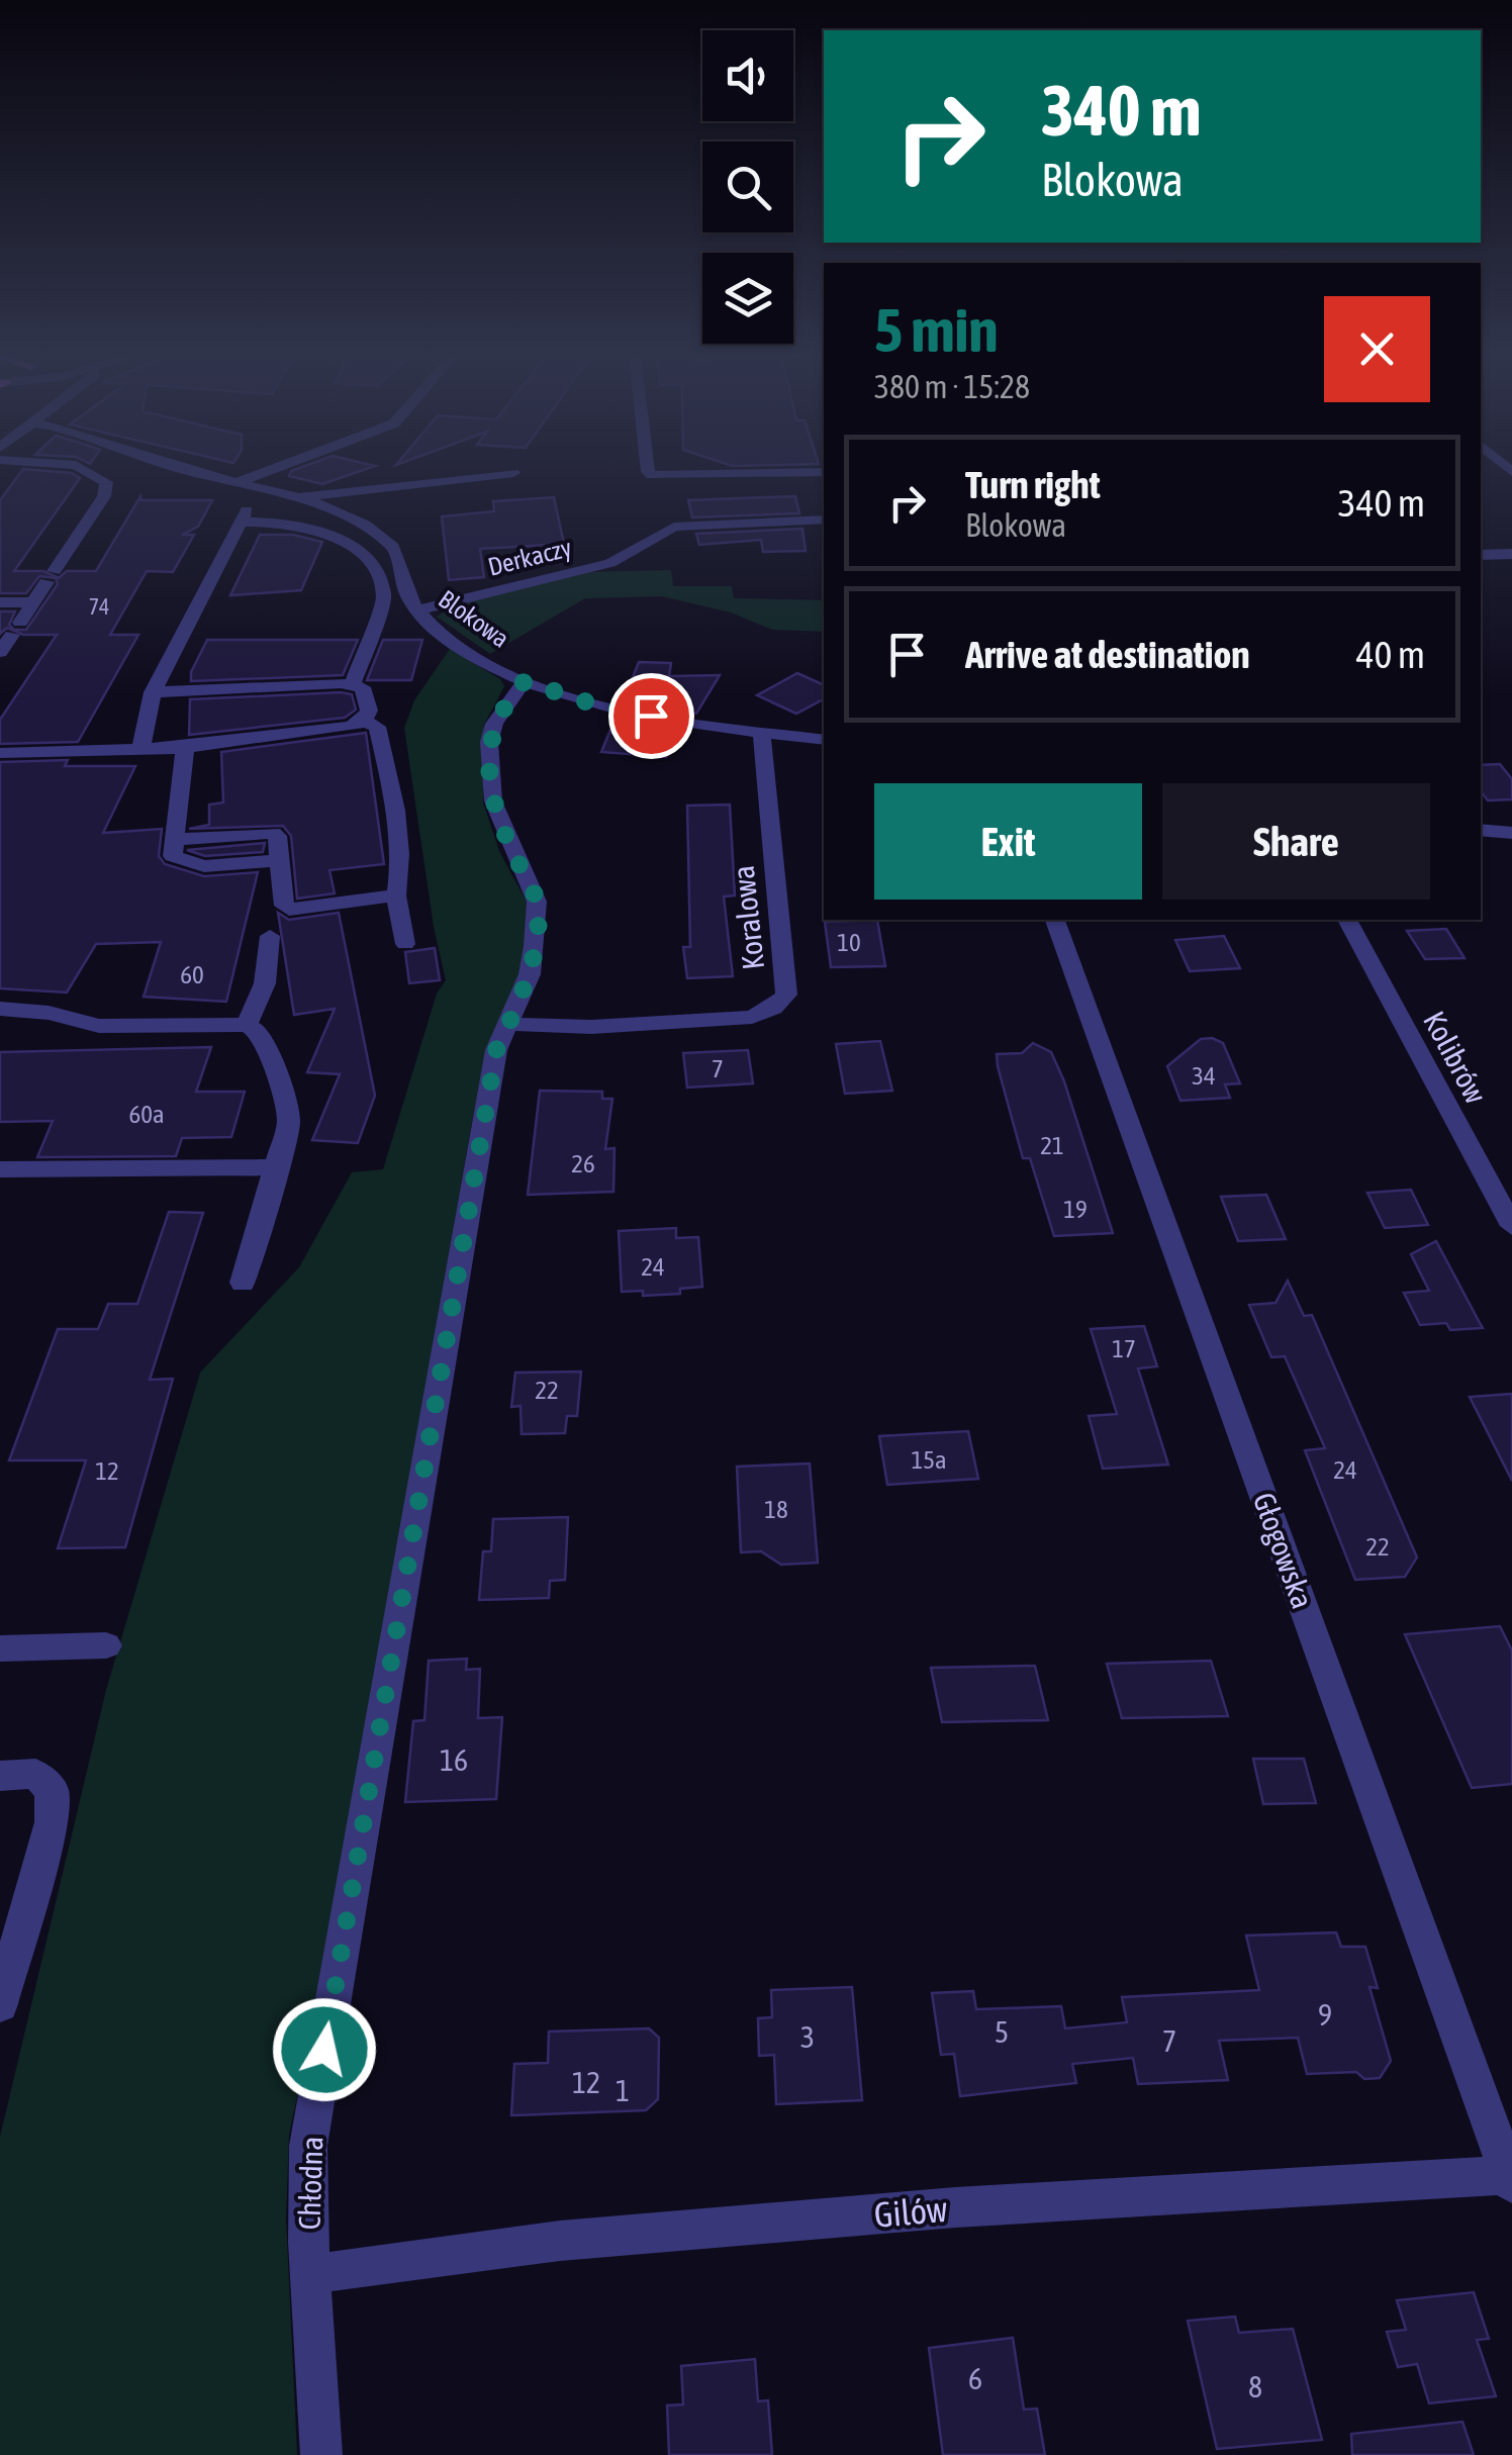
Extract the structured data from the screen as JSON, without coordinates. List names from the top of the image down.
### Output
{
  "streets": {
    "street": [
      "Derkaczy",
      "Blokowa",
      "Koralowa",
      "Kolibrów",
      "Głogowska",
      "Chłodna",
      "Gilów"
    ]
  },
  "crossings": [
    ["Derkaczy", "Blokowa"],
    ["Blokowa", "Koralowa"],
    ["Blokowa", "Chłodna"],
    ["Koralowa", "Chłodna"],
    ["Głogowska", "Gilów"],
    ["Chłodna", "Gilów"]
  ],
  "house_numbers": [
    "74",
    "10",
    "60",
    "7",
    "34",
    "60a",
    "21",
    "26",
    "19",
    "24",
    "17",
    "22",
    "15a",
    "24",
    "12",
    "18",
    "22",
    "16",
    "9",
    "5",
    "3",
    "7",
    "12",
    "1",
    "6",
    "8"
  ],
  "page": {
    "turn": ["340 m", "Blokowa"],
    "heading": ["5 min", "380 m · 15:28"],
    "list": [
      {
        "name": "Turn right",
        "note": "Blokowa",
        "value": "340 m"
      },
      {
        "name": "Arrive at destination",
        "value": "40 m"
      }
    ],
    "buttons": ["Exit", "Share"]
  }
}
